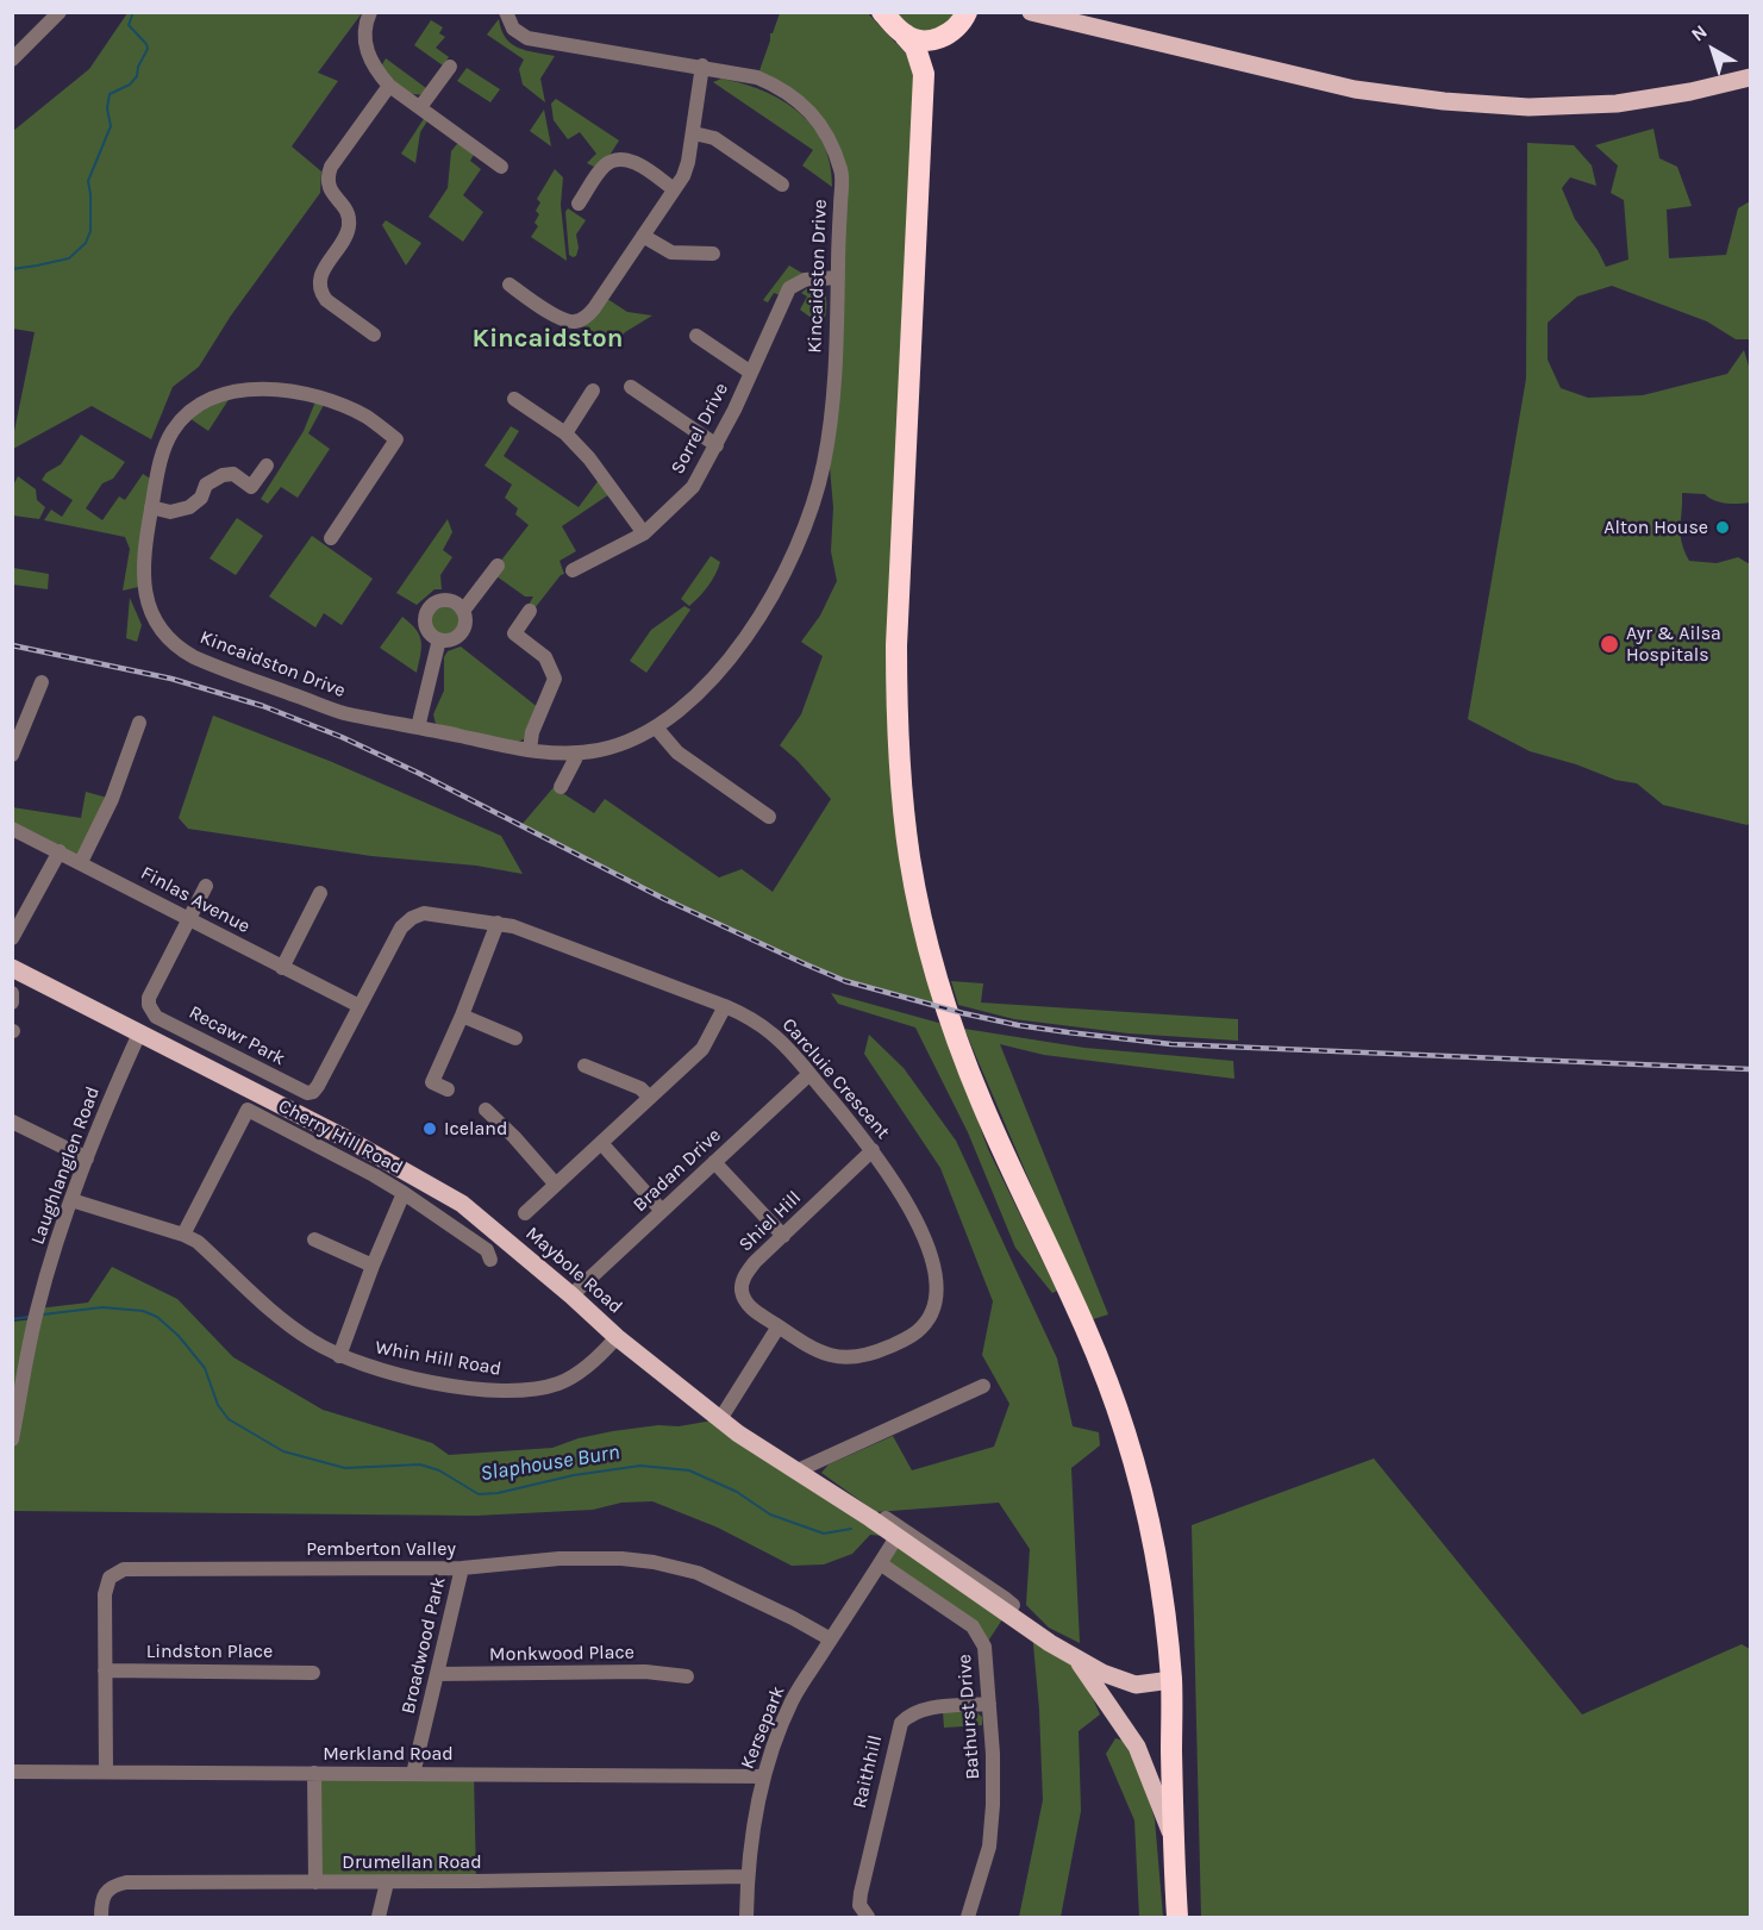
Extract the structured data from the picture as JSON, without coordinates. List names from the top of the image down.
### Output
{
  "streets": {
    "main road": ["Maybole Road"],
    "street": [
      "Kincaidston Drive",
      "Sorrel Drive",
      "Finlas Avenue",
      "Recawr Park",
      "Carcluie Crescent",
      "Cherry Hill Road",
      "Laughlanglen Road",
      "Bradan Drive",
      "Shiel Hill",
      "Whin Hill Road",
      "Pemberton Valley",
      "Broadwood Park",
      "Lindston Place",
      "Monkwood Place",
      "Bathurst Drive",
      "Kersepark",
      "Merkland Road",
      "Raithhill",
      "Drumellan Road"
    ]
  },
  "crossings": [
    ["Kincaidston Drive", "Sorrel Drive"],
    ["Finlas Avenue", "Recawr Park"],
    ["Finlas Avenue", "Carcluie Crescent"],
    ["Recawr Park", "Carcluie Crescent"],
    ["Carcluie Crescent", "Bradan Drive"],
    ["Carcluie Crescent", "Shiel Hill"],
    ["Cherry Hill Road", "Whin Hill Road"],
    ["Laughlanglen Road", "Maybole Road"],
    ["Laughlanglen Road", "Whin Hill Road"],
    ["Bradan Drive", "Maybole Road"],
    ["Maybole Road", "Whin Hill Road"],
    ["Maybole Road", "Kersepark"],
    ["Pemberton Valley", "Broadwood Park"],
    ["Pemberton Valley", "Lindston Place"],
    ["Pemberton Valley", "Kersepark"],
    ["Pemberton Valley", "Merkland Road"],
    ["Broadwood Park", "Monkwood Place"],
    ["Broadwood Park", "Merkland Road"],
    ["Bathurst Drive", "Kersepark"],
    ["Bathurst Drive", "Raithhill"],
    ["Kersepark", "Merkland Road"],
    ["Kersepark", "Drumellan Road"]
  ],
  "districts": ["Kincaidston"],
  "water": ["Slaphouse Burn"],
  "places": ["Alton House", "Ayr & Ailsa Hospitals", "Iceland"],
  "north": "top left"
}
